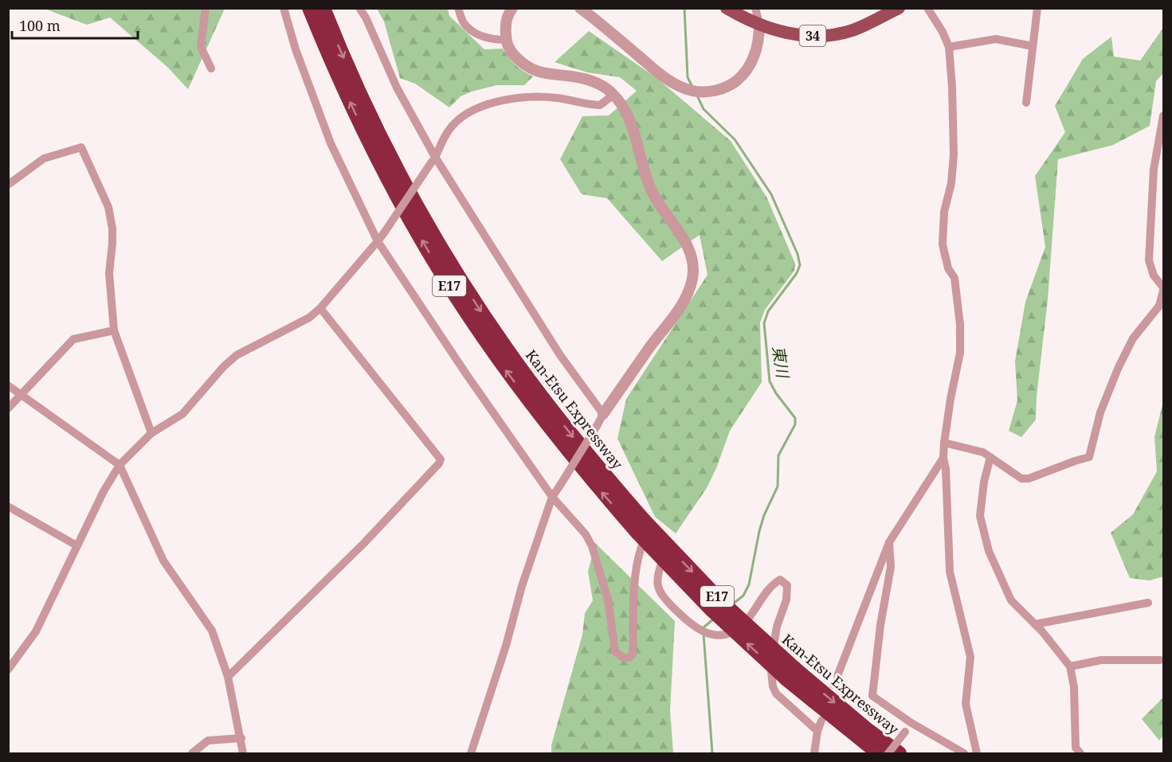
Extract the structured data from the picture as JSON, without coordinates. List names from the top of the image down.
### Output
{
  "streets": {
    "highway": ["E17", "Kan-Etsu Expressway"],
    "main road": ["34"]
  },
  "water": ["東川"],
  "scale_bar": "100 m"
}
